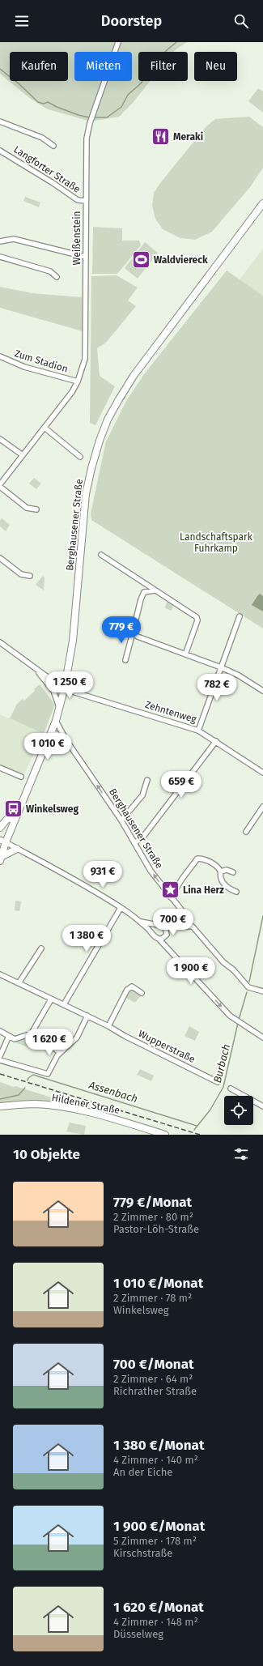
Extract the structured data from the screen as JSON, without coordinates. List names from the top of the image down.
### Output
{
  "streets": {
    "main road": ["Berghausener Straße", "Hildener Straße"],
    "street": [
      "Langforter Straße",
      "Weißenstein",
      "Zum Stadion",
      "Zehntenweg",
      "Wupperstraße"
    ]
  },
  "crossings": [
    ["Langforter Straße", "Weißenstein"],
    ["Weißenstein", "Zum Stadion"],
    ["Berghausener Straße", "Zehntenweg"]
  ],
  "water": ["Burbach", "Assenbach"],
  "parks": ["Landschaftspark Fuhrkamp"],
  "places": {
    "restaurant": ["Meraki"],
    "sports": ["Waldviereck"],
    "bus stop": ["Winkelsweg"],
    "place": ["Lina Herz"]
  },
  "page": {
    "header": "Doorstep",
    "chip": [
      "Kaufen",
      "Mieten",
      "Filter",
      "Neu"
    ],
    "price": [
      "779 €",
      "1 250 €",
      "782 €",
      "1 010 €",
      "659 €",
      "931 €",
      "700 €",
      "1 380 €",
      "1 900 €",
      "1 620 €"
    ],
    "heading": "10 Objekte",
    "list": [
      {
        "name": "779 €/Monat",
        "note": "2 Zimmer · 80 m² · Pastor-Löh-Straße"
      },
      {
        "name": "1 010 €/Monat",
        "note": "2 Zimmer · 78 m² · Winkelsweg"
      },
      {
        "name": "700 €/Monat",
        "note": "2 Zimmer · 64 m² · Richrather Straße"
      },
      {
        "name": "1 380 €/Monat",
        "note": "4 Zimmer · 140 m² · An der Eiche"
      },
      {
        "name": "1 900 €/Monat",
        "note": "5 Zimmer · 178 m² · Kirschstraße"
      },
      {
        "name": "1 620 €/Monat",
        "note": "4 Zimmer · 148 m² · Düsselweg"
      }
    ]
  }
}
